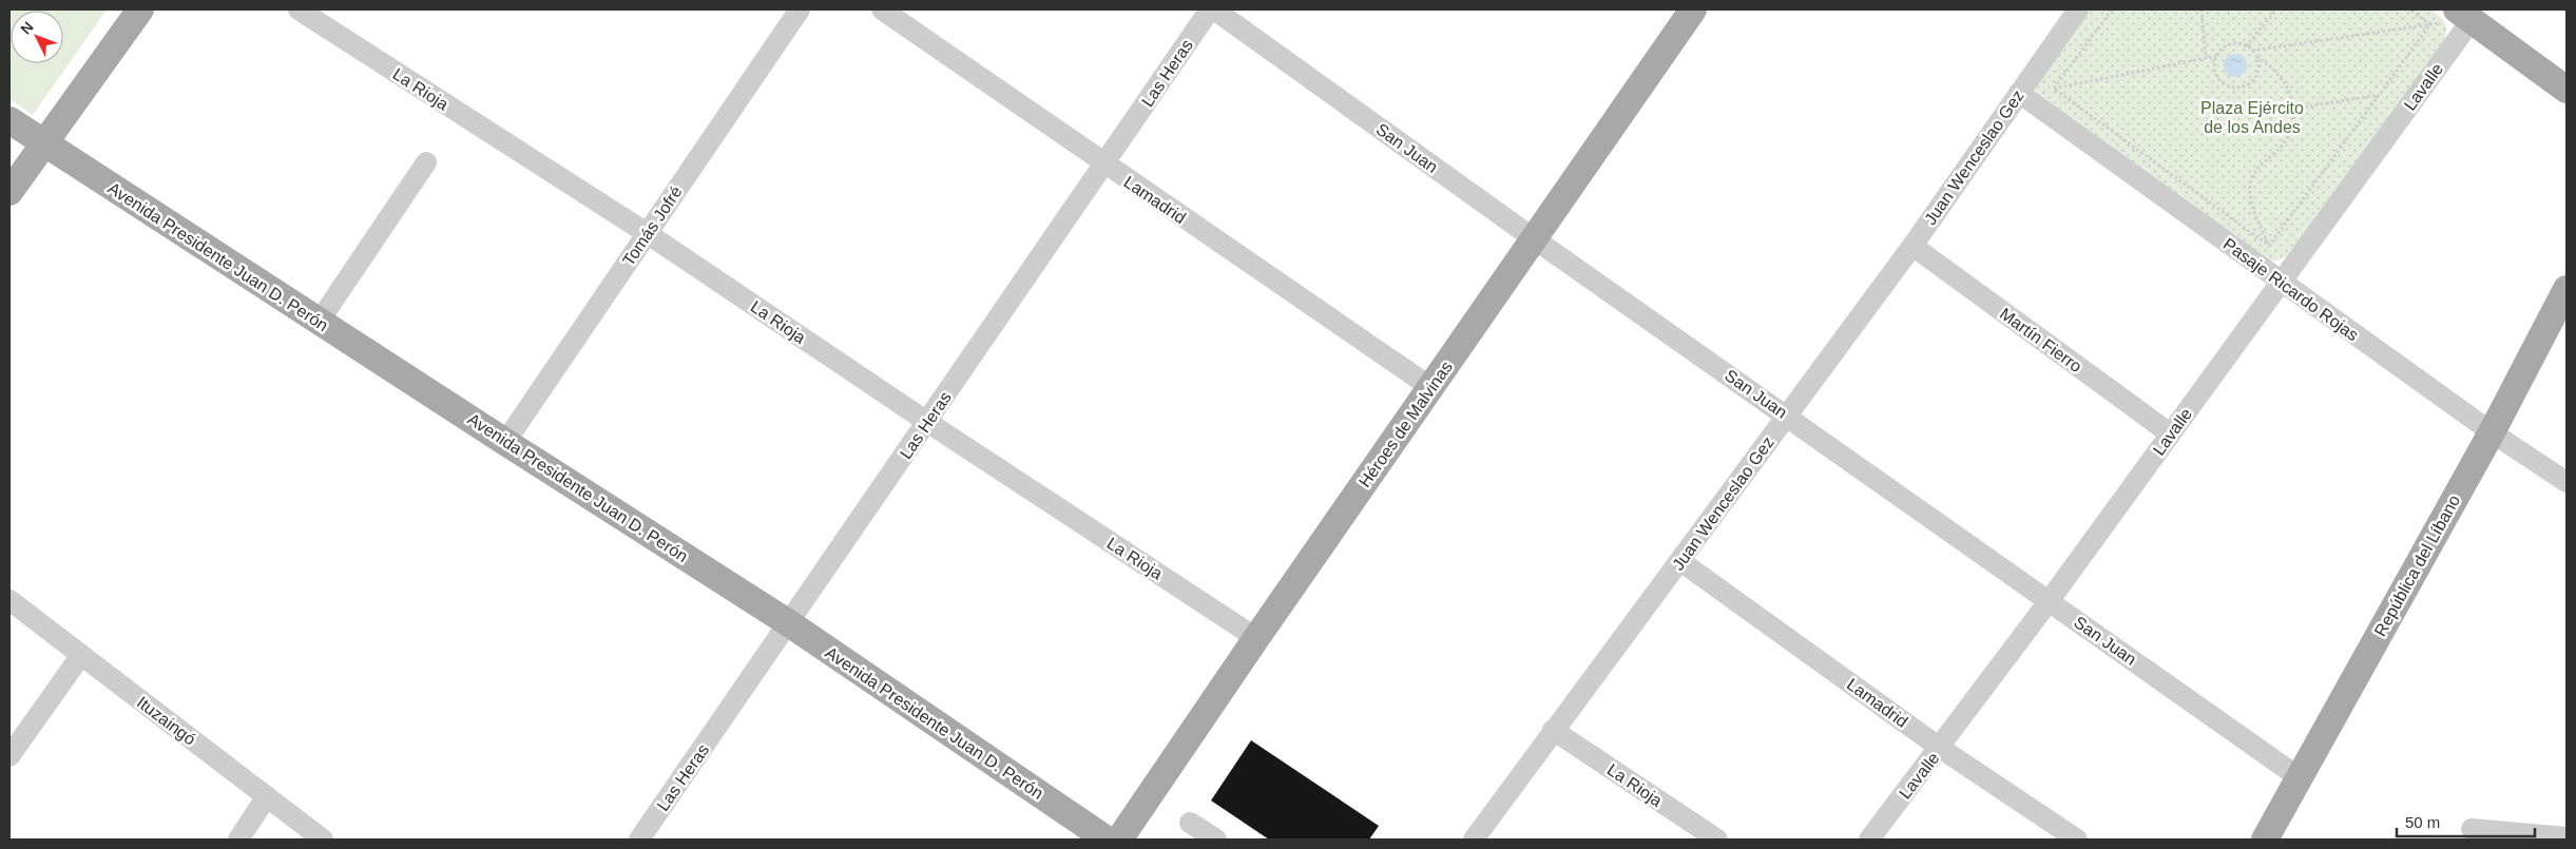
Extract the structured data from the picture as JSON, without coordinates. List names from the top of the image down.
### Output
{
  "streets": {
    "main road": ["Avenida Presidente Juan D. Perón", "Héroes de Malvinas", "República del Líbano"],
    "street": [
      "Las Heras",
      "Lavalle",
      "La Rioja",
      "San Juan",
      "Juan Wenceslao Gez",
      "Lamadrid",
      "Tomás Jofré",
      "Pasaje Ricardo Rojas",
      "Martín Fierro",
      "Ituzaingó"
    ]
  },
  "crossings": [
    ["Las Heras", "La Rioja"],
    ["Las Heras", "Lamadrid"],
    ["Las Heras", "Avenida Presidente Juan D. Perón"],
    ["Lavalle", "San Juan"],
    ["Lavalle", "Lamadrid"],
    ["Lavalle", "Pasaje Ricardo Rojas"],
    ["Lavalle", "Martín Fierro"],
    ["La Rioja", "Juan Wenceslao Gez"],
    ["La Rioja", "Tomás Jofré"],
    ["La Rioja", "Héroes de Malvinas"],
    ["San Juan", "Juan Wenceslao Gez"],
    ["San Juan", "Héroes de Malvinas"],
    ["San Juan", "República del Líbano"],
    ["Juan Wenceslao Gez", "Lamadrid"],
    ["Juan Wenceslao Gez", "Pasaje Ricardo Rojas"],
    ["Juan Wenceslao Gez", "Martín Fierro"],
    ["Lamadrid", "Héroes de Malvinas"],
    ["Tomás Jofré", "Avenida Presidente Juan D. Perón"],
    ["Pasaje Ricardo Rojas", "República del Líbano"]
  ],
  "parks": ["Plaza Ejército de los Andes"],
  "scale_bar": "50 m",
  "north": "top left"
}
